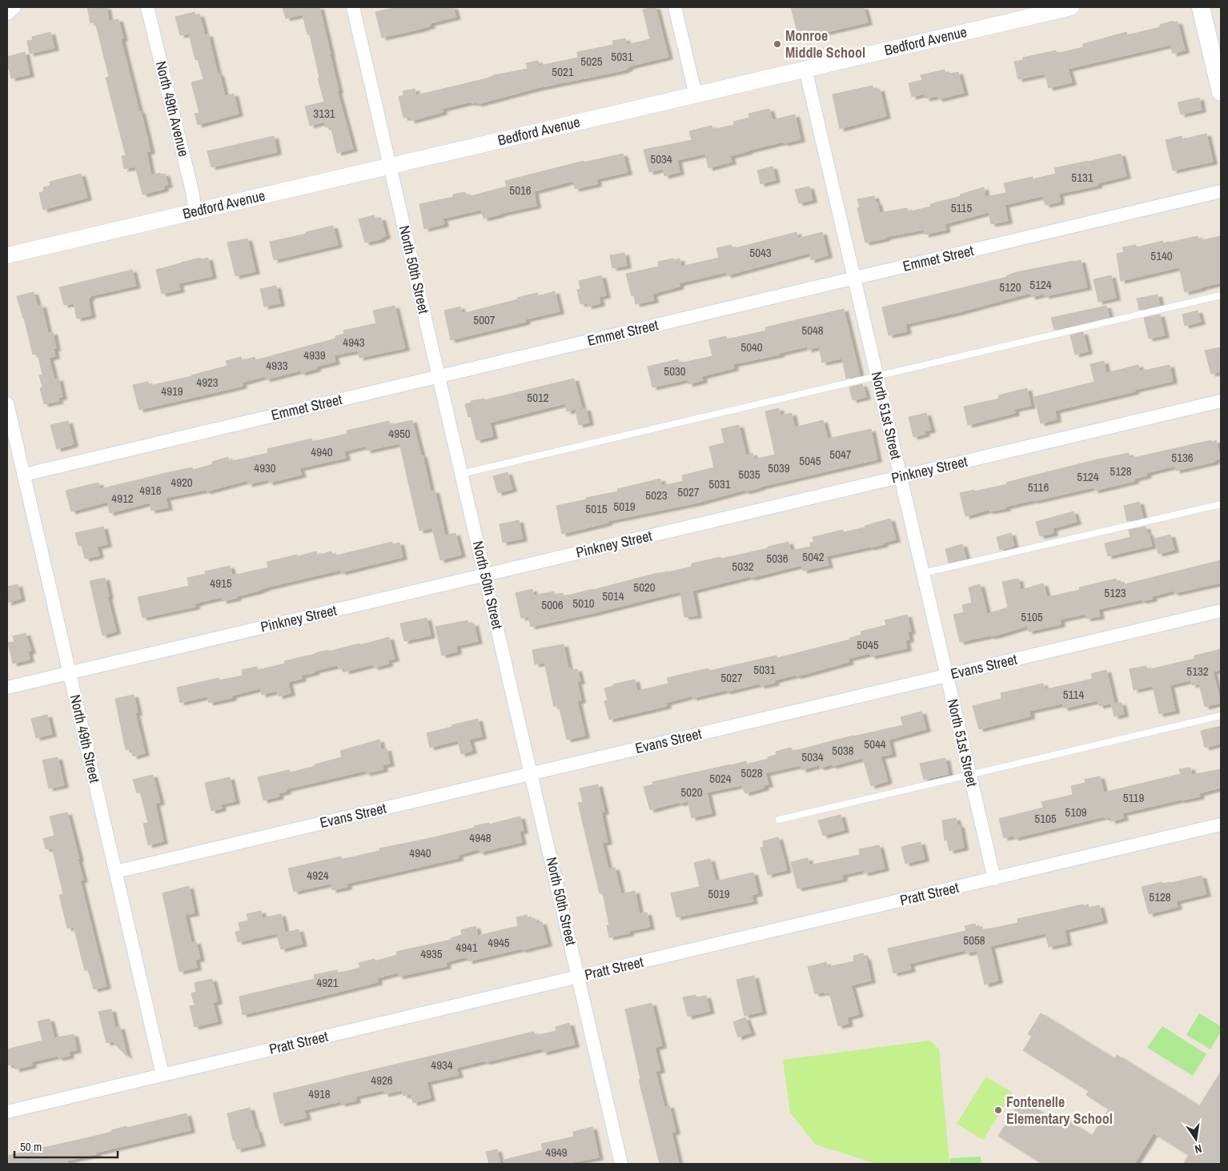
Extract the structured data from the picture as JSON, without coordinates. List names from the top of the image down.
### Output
{
  "streets": {
    "street": [
      "Bedford Avenue",
      "North 49th Avenue",
      "Emmet Street",
      "North 50th Street",
      "North 51st Street",
      "Pinkney Street",
      "Evans Street",
      "North 49th Street",
      "Pratt Street"
    ]
  },
  "crossings": [
    ["Bedford Avenue", "North 49th Avenue"],
    ["Bedford Avenue", "North 50th Street"],
    ["Bedford Avenue", "North 51st Street"],
    ["Emmet Street", "North 50th Street"],
    ["Emmet Street", "North 51st Street"],
    ["Emmet Street", "North 49th Street"],
    ["North 50th Street", "Pinkney Street"],
    ["North 50th Street", "Evans Street"],
    ["North 50th Street", "Pratt Street"],
    ["North 51st Street", "Pinkney Street"],
    ["North 51st Street", "Evans Street"],
    ["North 51st Street", "Pratt Street"],
    ["Pinkney Street", "North 49th Street"],
    ["Evans Street", "North 49th Street"],
    ["North 49th Street", "Pratt Street"]
  ],
  "places": ["Monroe Middle School", "Fontenelle Elementary School"],
  "house_numbers": [
    "5031",
    "5025",
    "5021",
    "3131",
    "5034",
    "5131",
    "5016",
    "5115",
    "5043",
    "5140",
    "5124",
    "5120",
    "5007",
    "5048",
    "4943",
    "5040",
    "4939",
    "4933",
    "5030",
    "4923",
    "4919",
    "5012",
    "4950",
    "4940",
    "5047",
    "5136",
    "5045",
    "4930",
    "5039",
    "5128",
    "5035",
    "5124",
    "4920",
    "5031",
    "5116",
    "4916",
    "5027",
    "5023",
    "4912",
    "5019",
    "5015",
    "5042",
    "5036",
    "5032",
    "4915",
    "5020",
    "5123",
    "5014",
    "5010",
    "5006",
    "5105",
    "5045",
    "5031",
    "5132",
    "5027",
    "5114",
    "5044",
    "5038",
    "5034",
    "5028",
    "5024",
    "5020",
    "5119",
    "5109",
    "5105",
    "4948",
    "4940",
    "4924",
    "5019",
    "5128",
    "5058",
    "4945",
    "4941",
    "4935",
    "4921",
    "4934",
    "4926",
    "4918",
    "4949"
  ],
  "scale_bar": "50 m",
  "north": "bottom"
}
